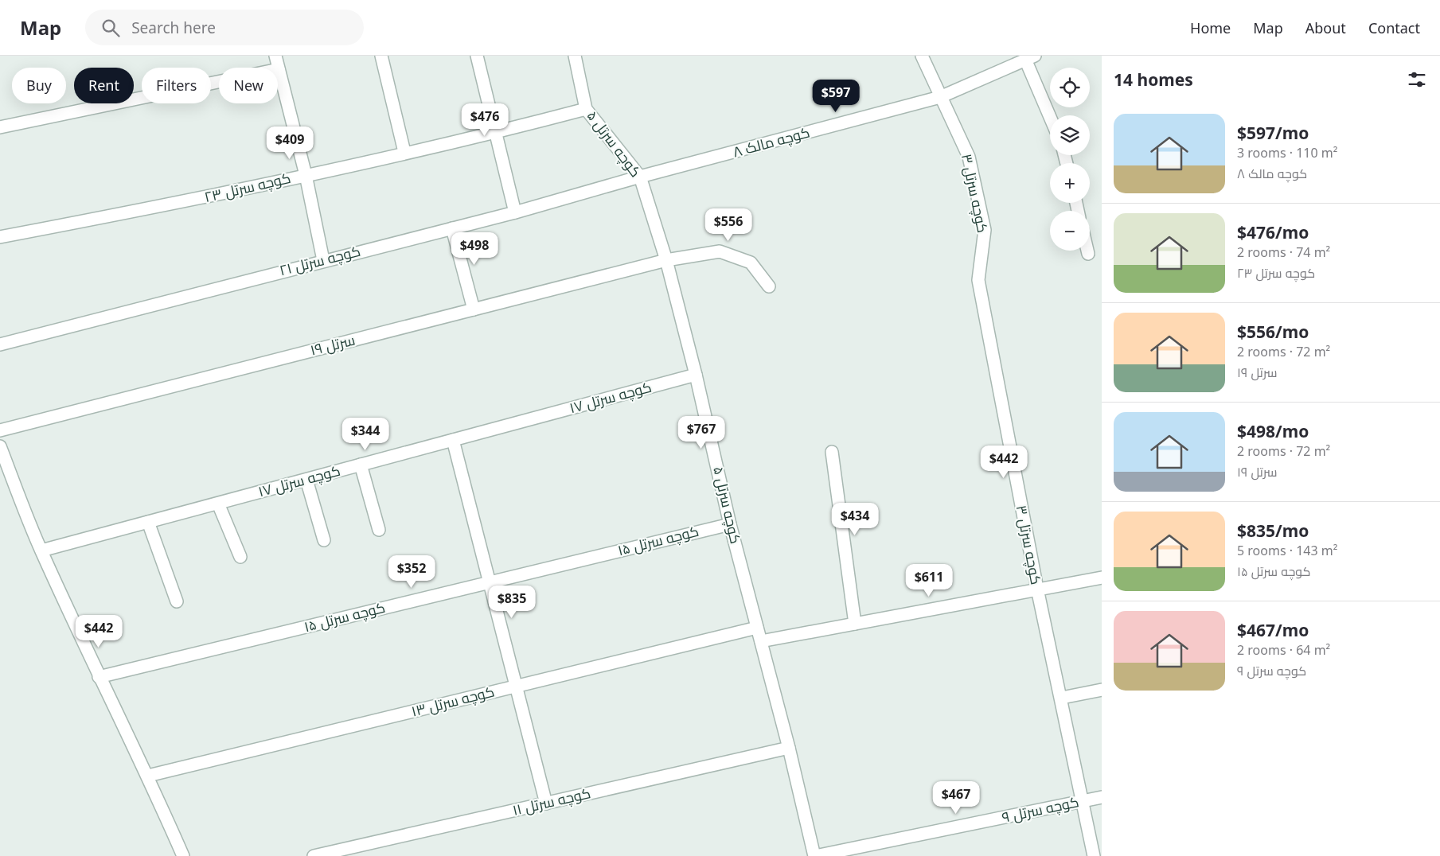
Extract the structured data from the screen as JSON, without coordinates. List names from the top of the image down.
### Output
{
  "streets": {
    "street": [
      "کوچه مالک ۸",
      "کوچه سرتل ۵",
      "کوچه سرتل ۲۳",
      "کوچه سرتل ۳",
      "کوچه سرتل ۲۱",
      "سرتل ۱۹",
      "کوچه سرتل ۱۷",
      "کوچه سرتل ۱۵",
      "کوچه سرتل ۱۳",
      "کوچه سرتل ۱۱",
      "کوچه سرتل ۹"
    ]
  },
  "crossings": [
    ["کوچه مالک ۸", "کوچه سرتل ۵"],
    ["کوچه مالک ۸", "کوچه سرتل ۳"],
    ["کوچه مالک ۸", "کوچه سرتل ۲۱"],
    ["کوچه سرتل ۵", "کوچه سرتل ۲۳"],
    ["کوچه سرتل ۵", "کوچه سرتل ۲۱"],
    ["کوچه سرتل ۵", "سرتل ۱۹"],
    ["کوچه سرتل ۵", "کوچه سرتل ۱۷"],
    ["کوچه سرتل ۵", "کوچه سرتل ۱۵"],
    ["کوچه سرتل ۵", "کوچه سرتل ۱۳"],
    ["کوچه سرتل ۵", "کوچه سرتل ۱۱"],
    ["کوچه سرتل ۵", "کوچه سرتل ۹"],
    ["کوچه سرتل ۳", "کوچه سرتل ۹"]
  ],
  "page": {
    "header": "Map",
    "search": "Search here",
    "nav": [
      "Home",
      "Map",
      "About",
      "Contact"
    ],
    "heading": "14 homes",
    "map_buttons": ["+", "−"],
    "chip": [
      "Buy",
      "Rent",
      "Filters",
      "New"
    ],
    "price": [
      "$597",
      "$476",
      "$409",
      "$556",
      "$498",
      "$767",
      "$344",
      "$442",
      "$434",
      "$352",
      "$611",
      "$835",
      "$442",
      "$467"
    ],
    "list": [
      {
        "name": "$597/mo",
        "note": "3 rooms · 110 m² · کوچه مالک ۸"
      },
      {
        "name": "$476/mo",
        "note": "2 rooms · 74 m² · کوچه سرتل ۲۳"
      },
      {
        "name": "$556/mo",
        "note": "2 rooms · 72 m² · سرتل ۱۹"
      },
      {
        "name": "$498/mo",
        "note": "2 rooms · 72 m² · سرتل ۱۹"
      },
      {
        "name": "$835/mo",
        "note": "5 rooms · 143 m² · کوچه سرتل ۱۵"
      },
      {
        "name": "$467/mo",
        "note": "2 rooms · 64 m² · کوچه سرتل ۹"
      }
    ]
  }
}
